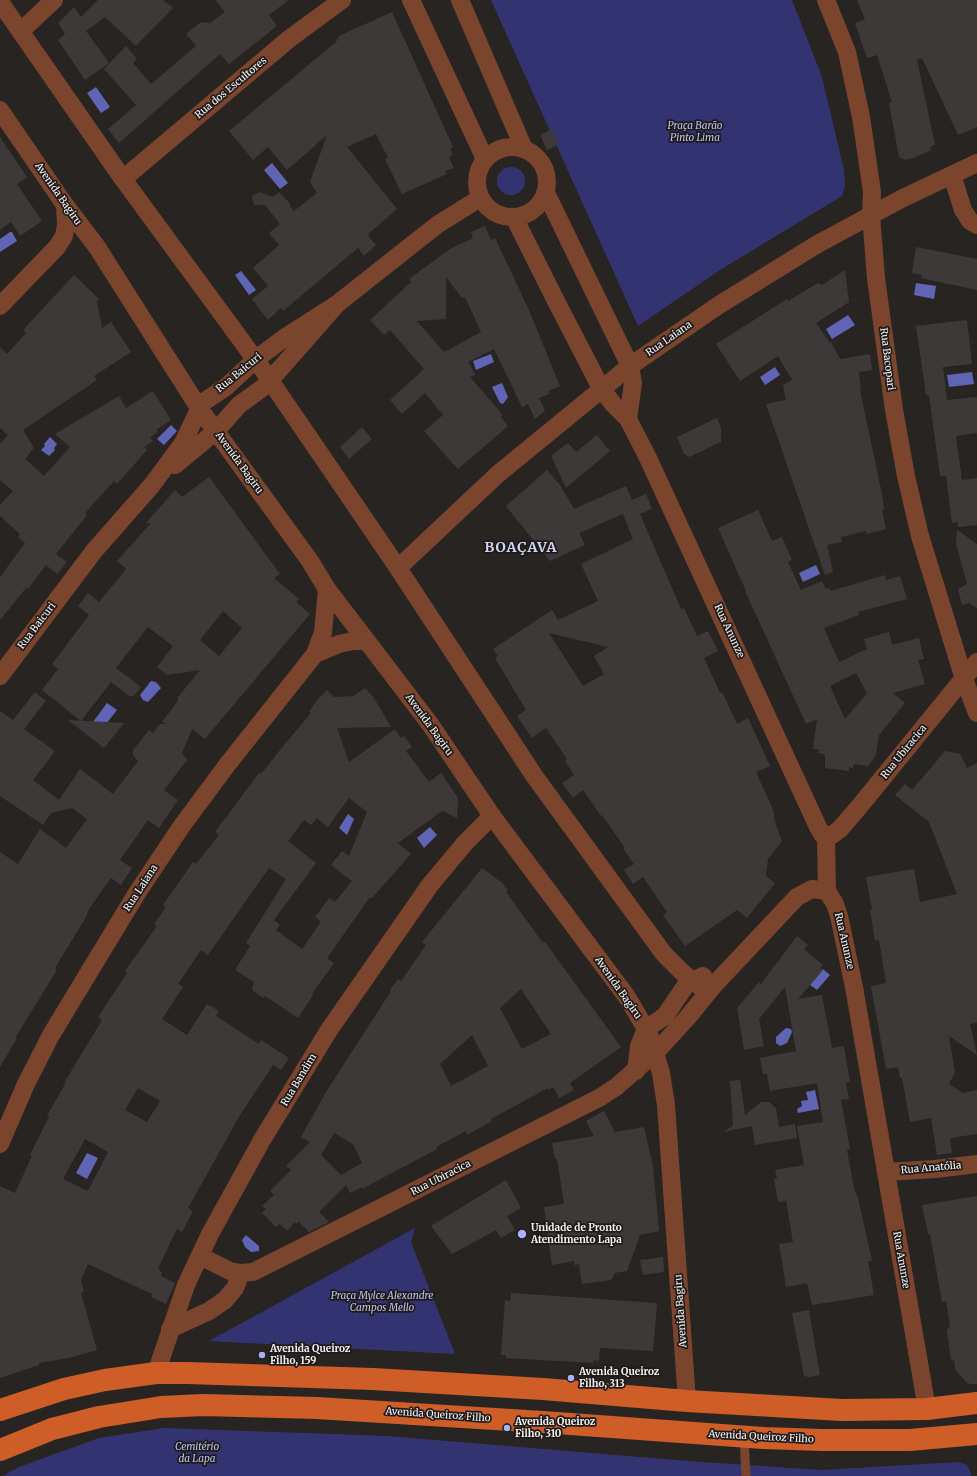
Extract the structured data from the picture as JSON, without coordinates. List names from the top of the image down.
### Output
{
  "streets": {
    "main road": ["Avenida Queiroz Filho"],
    "street": [
      "Rua dos Escultores",
      "Avenida Bagiru",
      "Rua Laiana",
      "Rua Bacopari",
      "Rua Baicuri",
      "Rua Anunze",
      "Rua Ubiracica",
      "Rua Bandim",
      "Rua Anatólia"
    ]
  },
  "crossings": [
    ["Avenida Bagiru", "Rua Laiana"],
    ["Avenida Bagiru", "Rua Baicuri"],
    ["Avenida Bagiru", "Rua Ubiracica"],
    ["Avenida Bagiru", "Rua Bandim"],
    ["Rua Laiana", "Rua Bacopari"],
    ["Rua Laiana", "Rua Anunze"],
    ["Rua Bacopari", "Rua Ubiracica"],
    ["Rua Anunze", "Rua Ubiracica"],
    ["Rua Anunze", "Rua Anatólia"],
    ["Rua Ubiracica", "Rua Bandim"]
  ],
  "districts": ["BOAÇAVA"],
  "parks": ["Praça Barão Pinto Lima", "Praça Mylce Alexandre Campos Mello", "Cemitério da Lapa"],
  "places": [
    "Unidade de Pronto Atendimento Lapa",
    "Avenida Queiroz Filho, 159",
    "Avenida Queiroz Filho, 313",
    "Avenida Queiroz Filho, 310"
  ]
}
